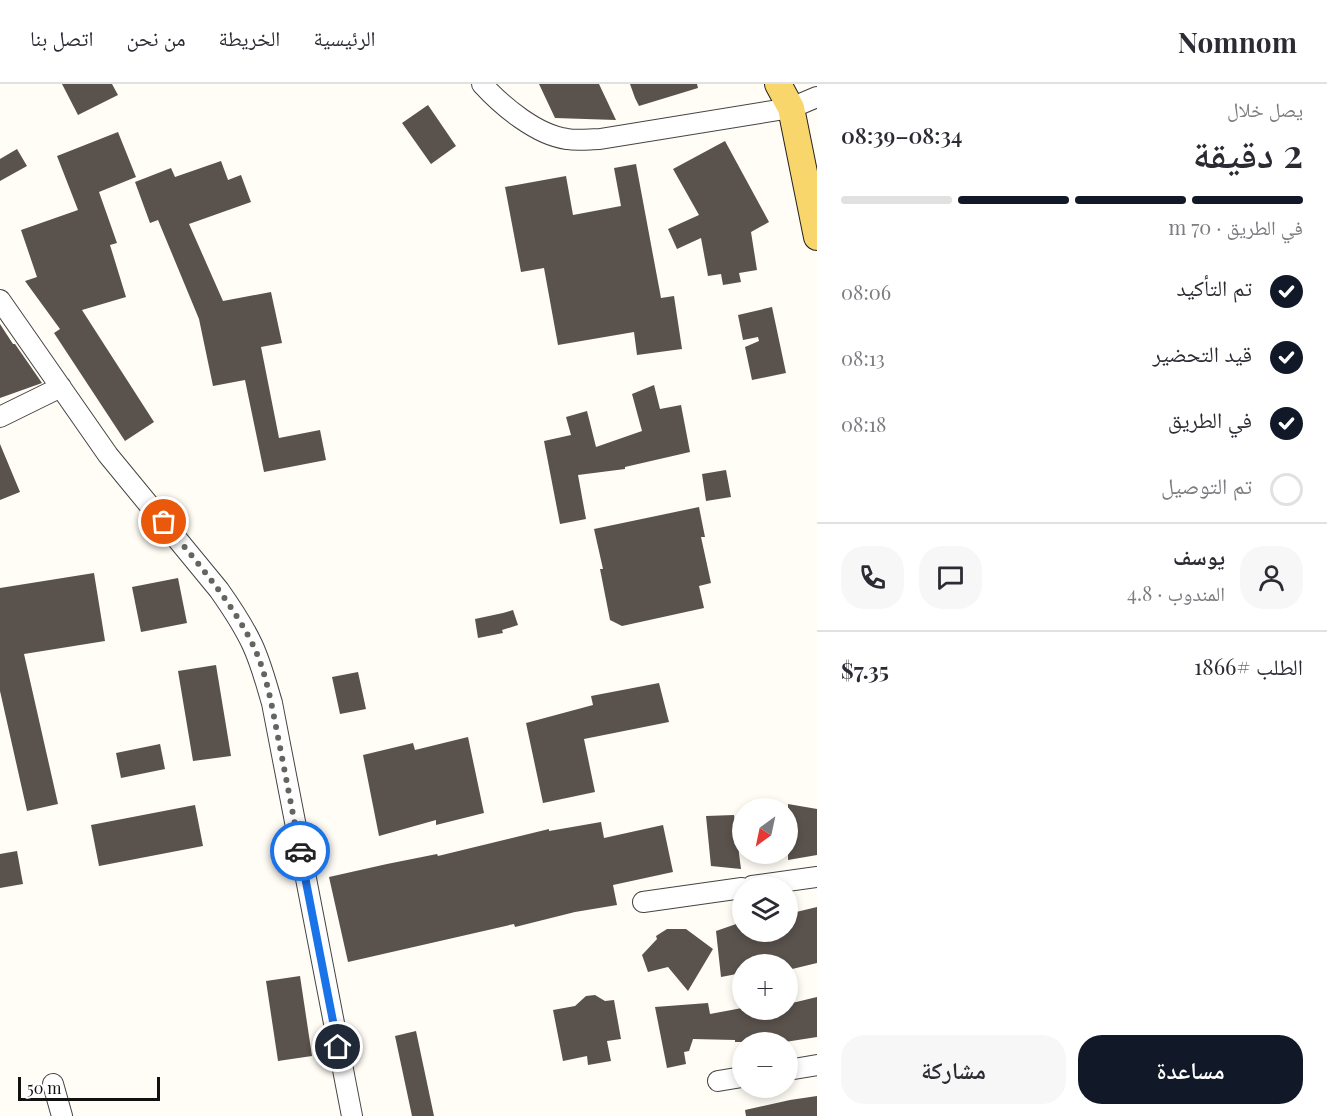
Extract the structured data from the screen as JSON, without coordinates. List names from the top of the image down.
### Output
{
  "scale_bar": "50 m",
  "north": "bottom left",
  "page": {
    "header": "Nomnom",
    "nav": [
      "الرئيسية",
      "الخريطة",
      "من نحن",
      "اتصل بنا"
    ],
    "heading": ["2 دقيقة", "يصل خلال", "08:34–08:39"],
    "panel": [
      "يوسف",
      "المندوب · 4.8",
      "الطلب #1866",
      "$7.35"
    ],
    "bar": "في الطريق · 70 m",
    "list": [
      ["تم التأكيد", "08:06"],
      ["قيد التحضير", "08:13"],
      ["في الطريق", "08:18"],
      "تم التوصيل"
    ],
    "map_buttons": ["+", "−"],
    "buttons": ["مساعدة", "مشاركة"],
    "scale": "50 m"
  }
}
